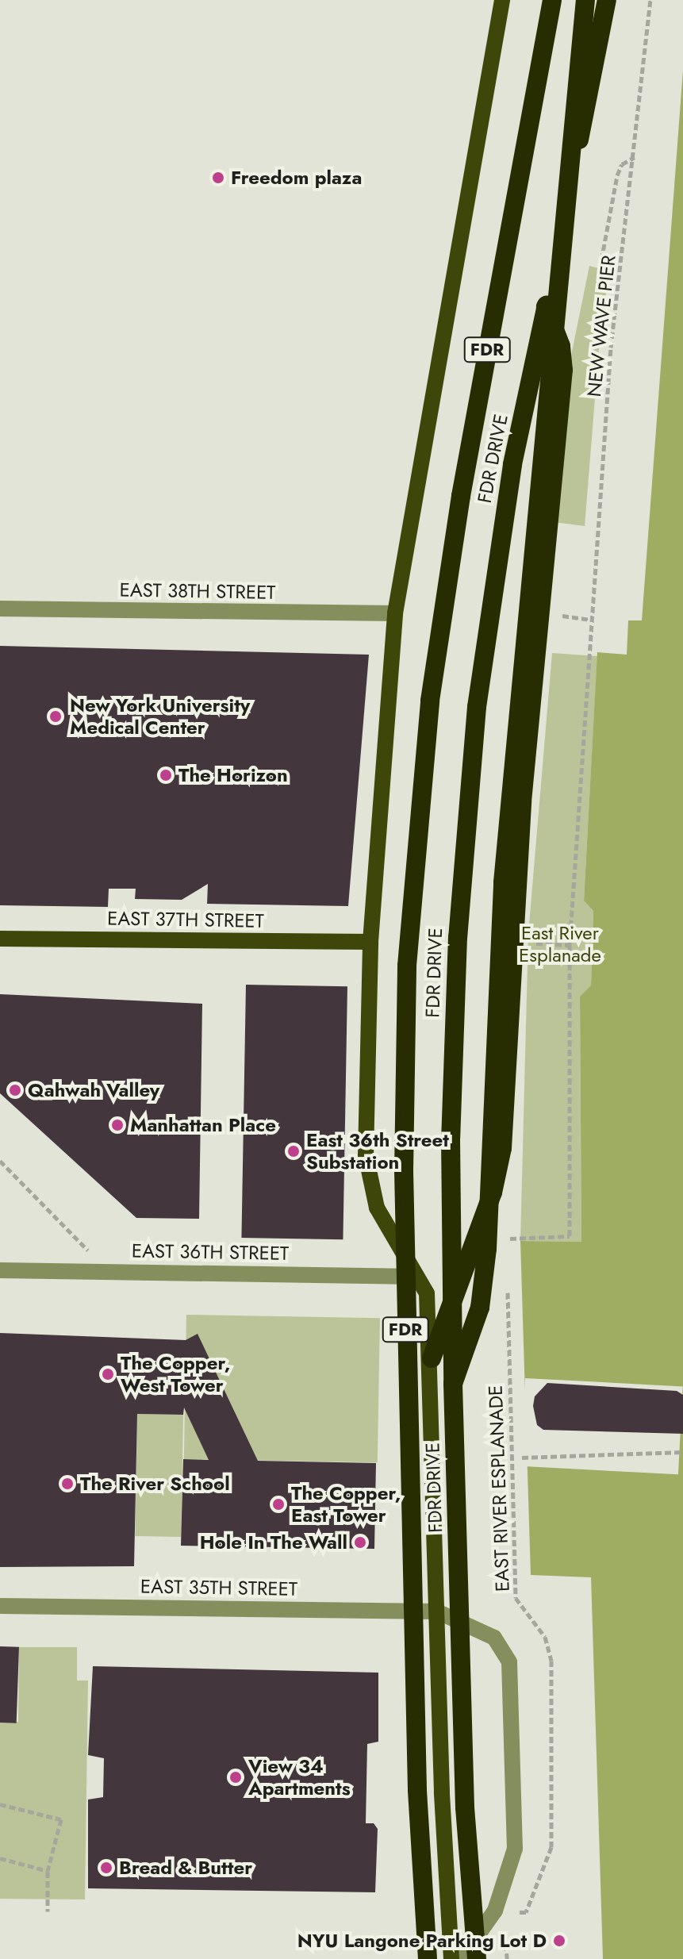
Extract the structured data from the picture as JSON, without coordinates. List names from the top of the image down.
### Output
{
  "streets": {
    "highway": ["FDR", "FDR DRIVE"],
    "main road": ["EAST 37TH STREET"],
    "street": ["EAST 38TH STREET", "EAST 36TH STREET", "EAST 35TH STREET"],
    "path": ["NEW WAVE PIER", "EAST RIVER ESPLANADE"]
  },
  "crossings": [
    ["FDR DRIVE", "EAST 38TH STREET"],
    ["FDR DRIVE", "EAST 37TH STREET"],
    ["FDR DRIVE", "EAST 36TH STREET"],
    ["FDR DRIVE", "EAST 35TH STREET"]
  ],
  "parks": ["East River Esplanade"],
  "places": [
    "Freedom plaza",
    "New York University Medical Center",
    "The Horizon",
    "Qahwah Valley",
    "Manhattan Place",
    "East 36th Street Substation",
    "The Copper, West Tower",
    "The River School",
    "The Copper, East Tower",
    "Hole In The Wall",
    "View 34 Apartments",
    "Bread & Butter",
    "NYU Langone Parking Lot D"
  ]
}
